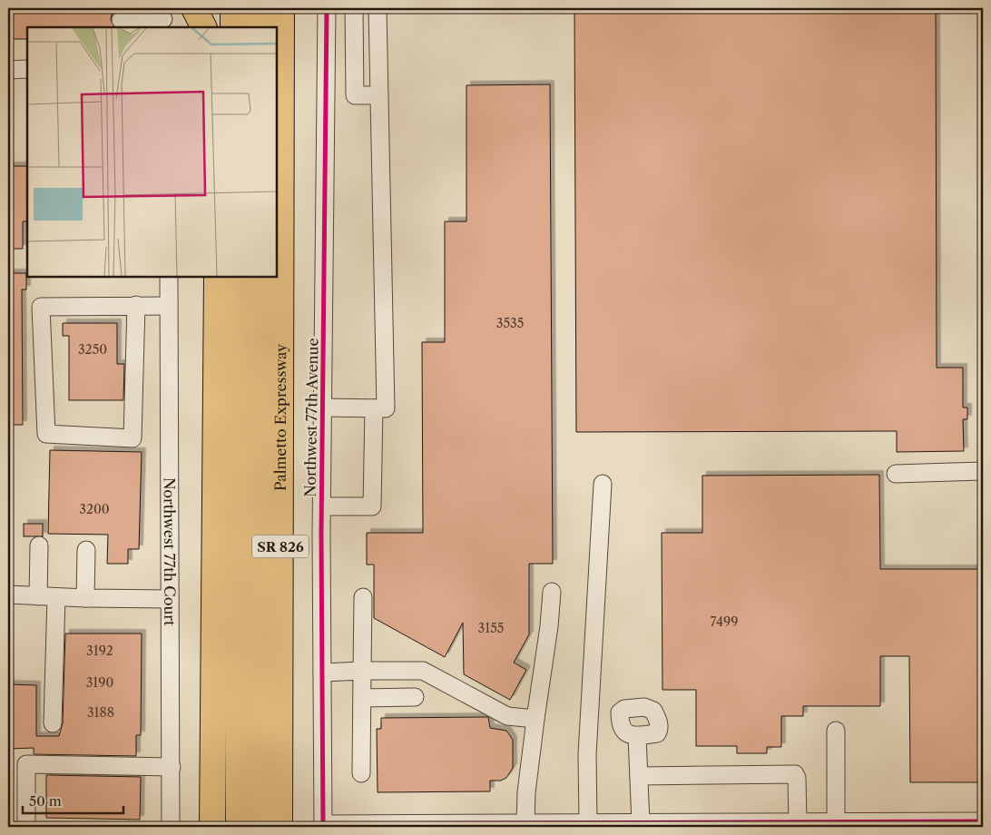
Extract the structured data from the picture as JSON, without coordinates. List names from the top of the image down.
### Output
{
  "streets": {
    "highway": ["Palmetto Expressway", "SR 826"],
    "street": ["Northwest 77th Avenue", "Northwest 77th Court"]
  },
  "house_numbers": [
    "3535",
    "3250",
    "3200",
    "7499",
    "3155",
    "3192",
    "3190",
    "3188"
  ],
  "scale_bar": "50 m"
}
